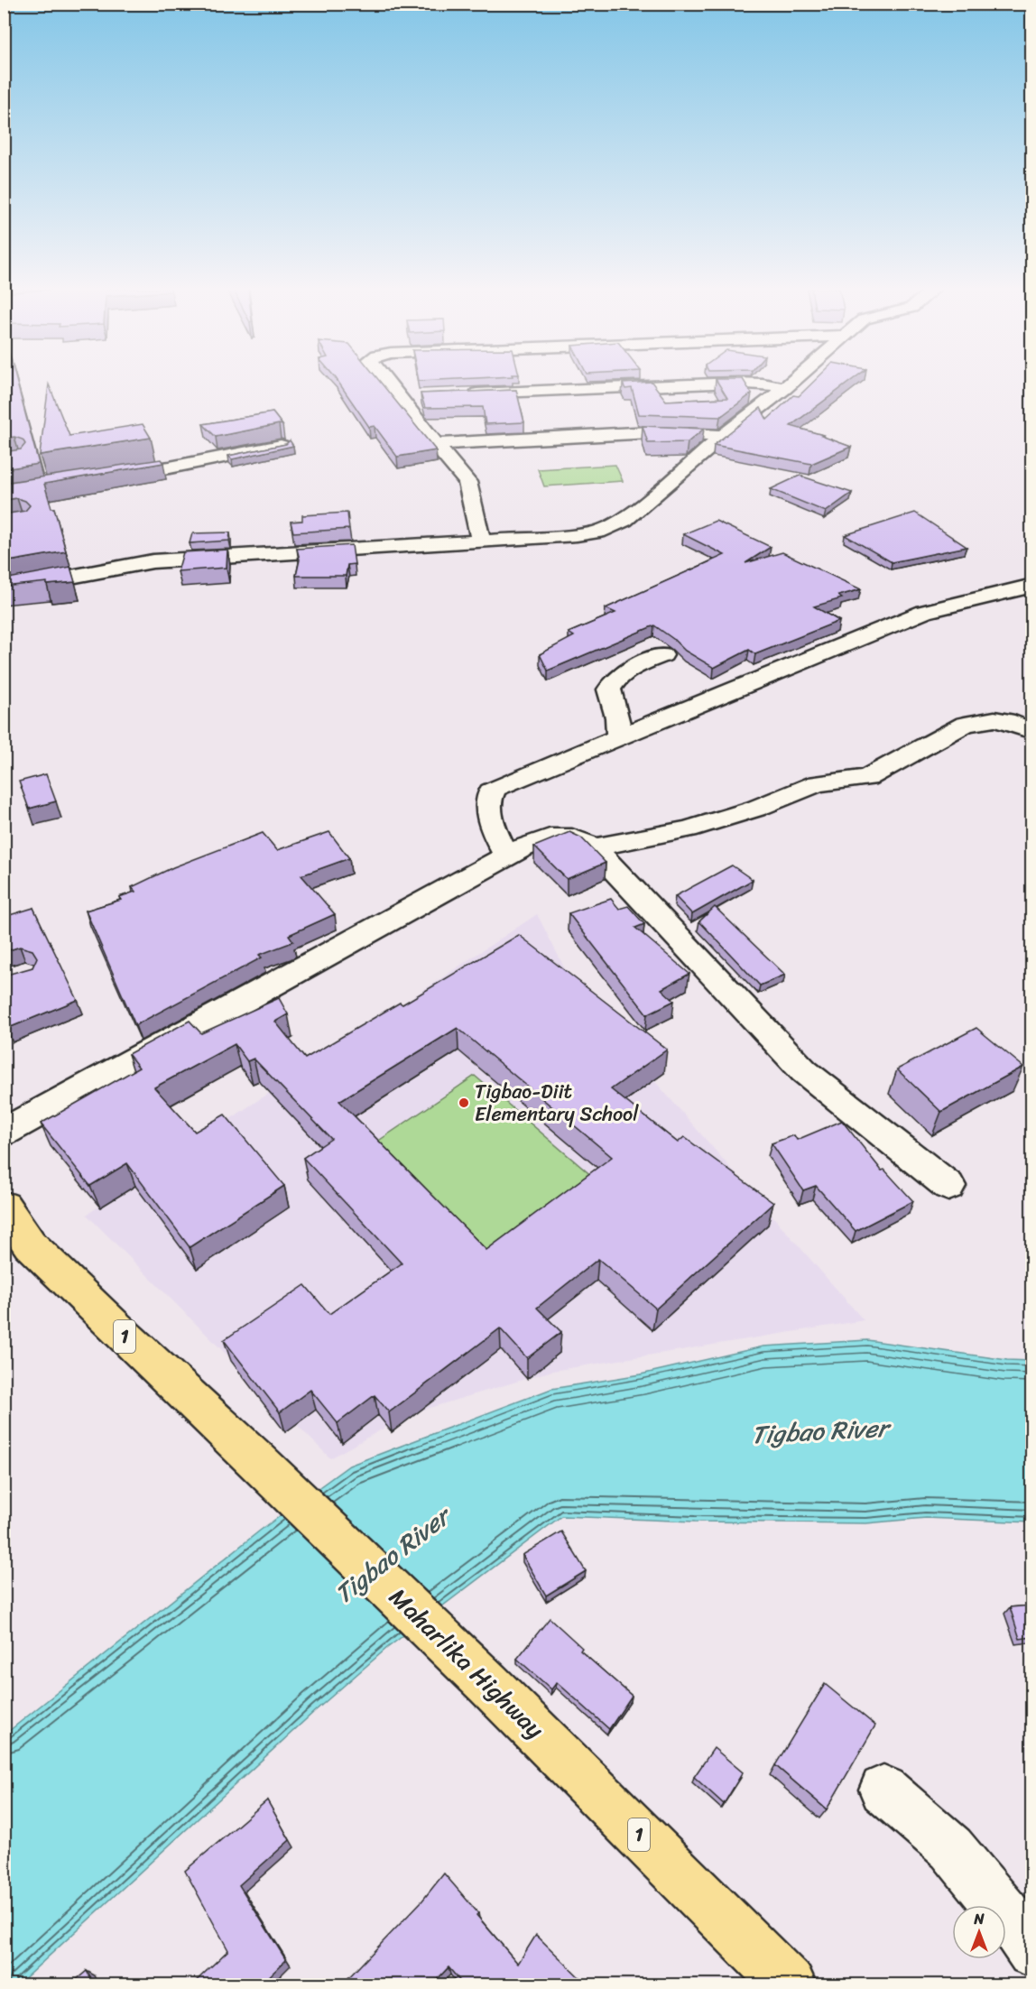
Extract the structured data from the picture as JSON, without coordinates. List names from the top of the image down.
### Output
{
  "streets": {
    "highway": ["1", "Maharlika Highway"]
  },
  "water": ["Tigbao River"],
  "places": ["Tigbao-Diit Elementary School"],
  "north": "top"
}
